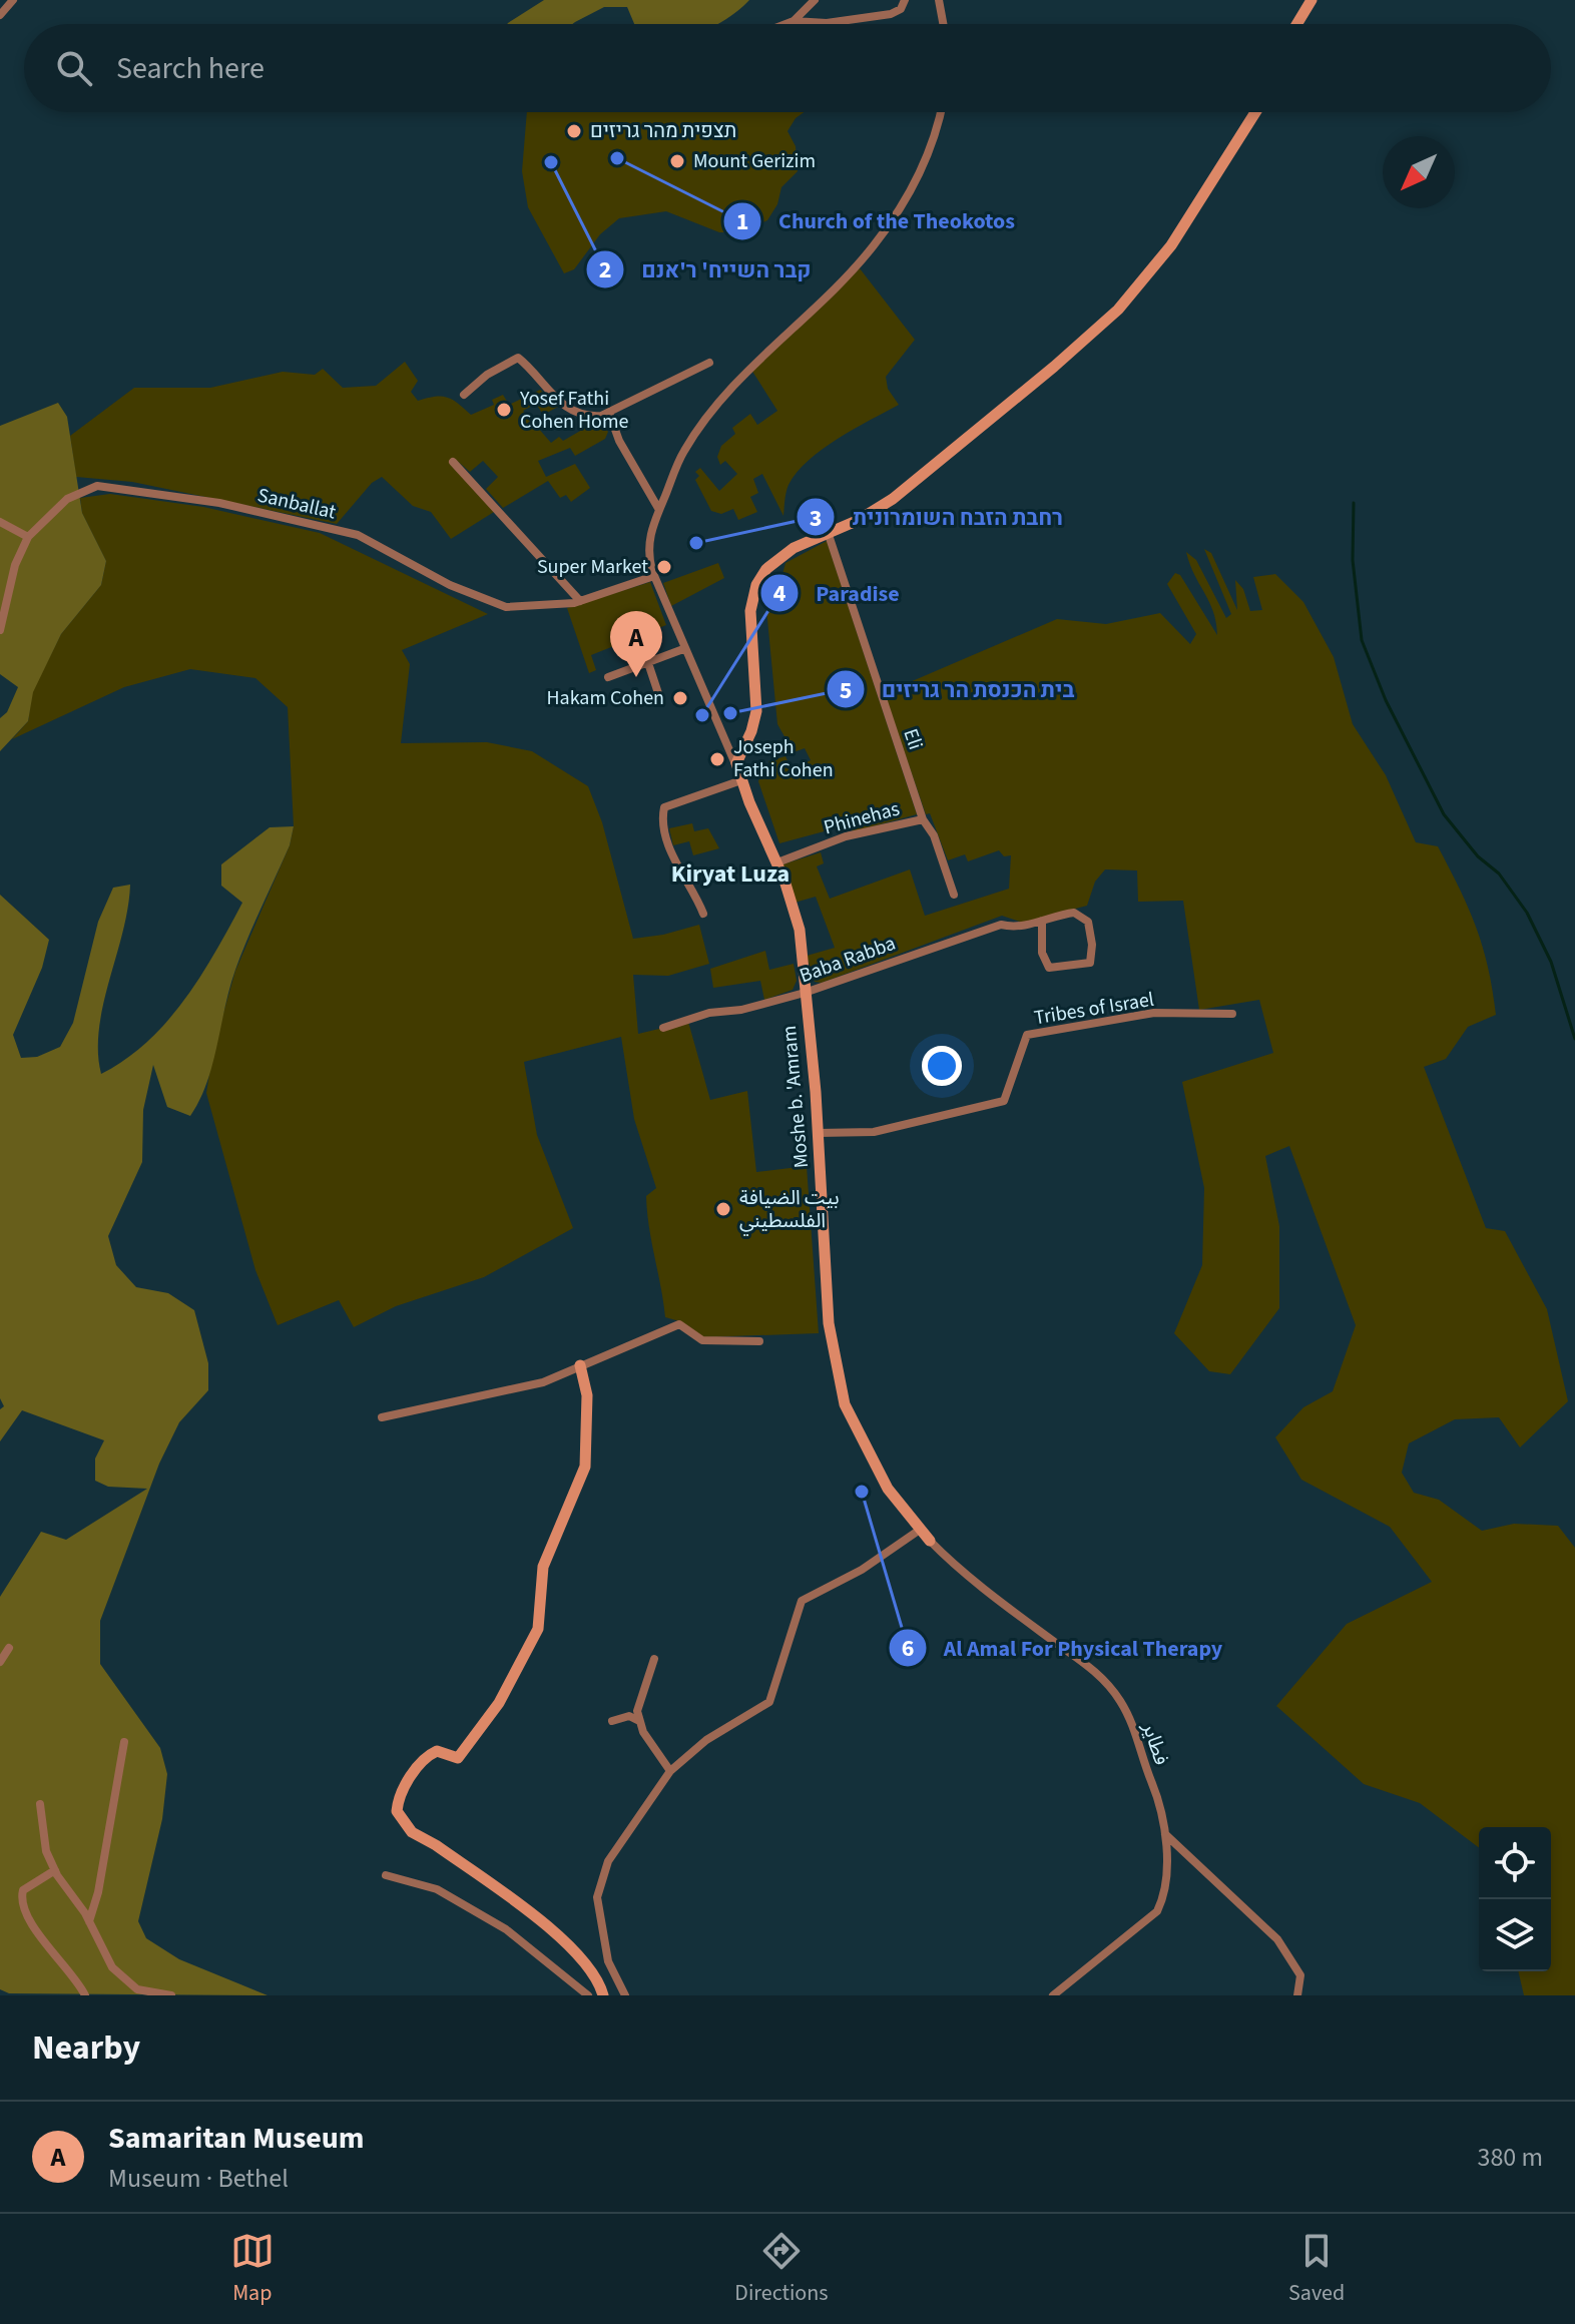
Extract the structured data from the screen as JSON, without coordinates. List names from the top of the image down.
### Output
{
  "streets": {
    "street": [
      "Sanballat",
      "Eli",
      "Phinehas",
      "Baba Rabba",
      "Tribes of Israel",
      "Moshe b. 'Amram",
      "فطاير"
    ]
  },
  "crossings": [
    ["Eli", "Phinehas"],
    ["Phinehas", "Moshe b. 'Amram"],
    ["Baba Rabba", "Moshe b. 'Amram"],
    ["Tribes of Israel", "Moshe b. 'Amram"],
    ["Moshe b. 'Amram", "فطاير"]
  ],
  "districts": ["Kiryat Luza"],
  "places": [
    "תצפית מהר גריזים",
    "Church of the Theokotos",
    "Mount Gerizim",
    "קבר השייח' ר'אנם",
    "Yosef Fathi Cohen Home",
    "רחבת הזבח השומרונית",
    "Super Market",
    "Hakam Cohen",
    "בית הכנסת הר גריזים",
    "Paradise",
    "Joseph Fathi Cohen",
    "بيت الضيافة الفلسطيني",
    "Al Amal For Physical Therapy"
  ],
  "north": "bottom left",
  "page": {
    "search": "Search here",
    "pins": "A",
    "heading": "Nearby",
    "list": [
      {
        "mark": "A",
        "name": "Samaritan Museum",
        "note": "Museum · Bethel",
        "value": "380 m"
      }
    ],
    "nav": ["Map", "Directions", "Saved"]
  }
}
